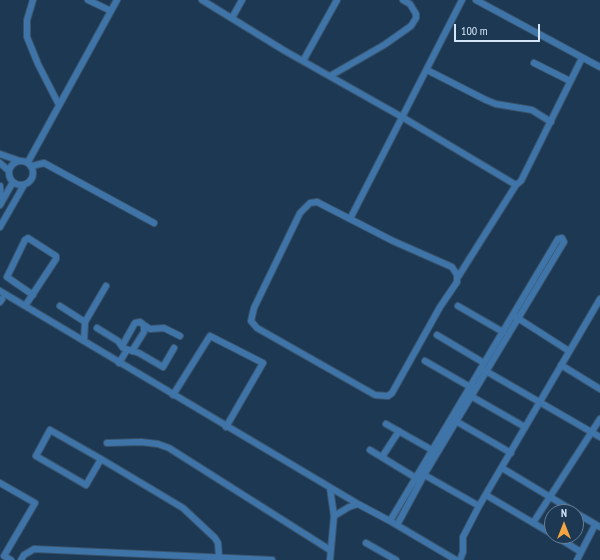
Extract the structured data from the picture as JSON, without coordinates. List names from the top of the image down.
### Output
{
  "scale_bar": "100 m",
  "north": "top"
}
